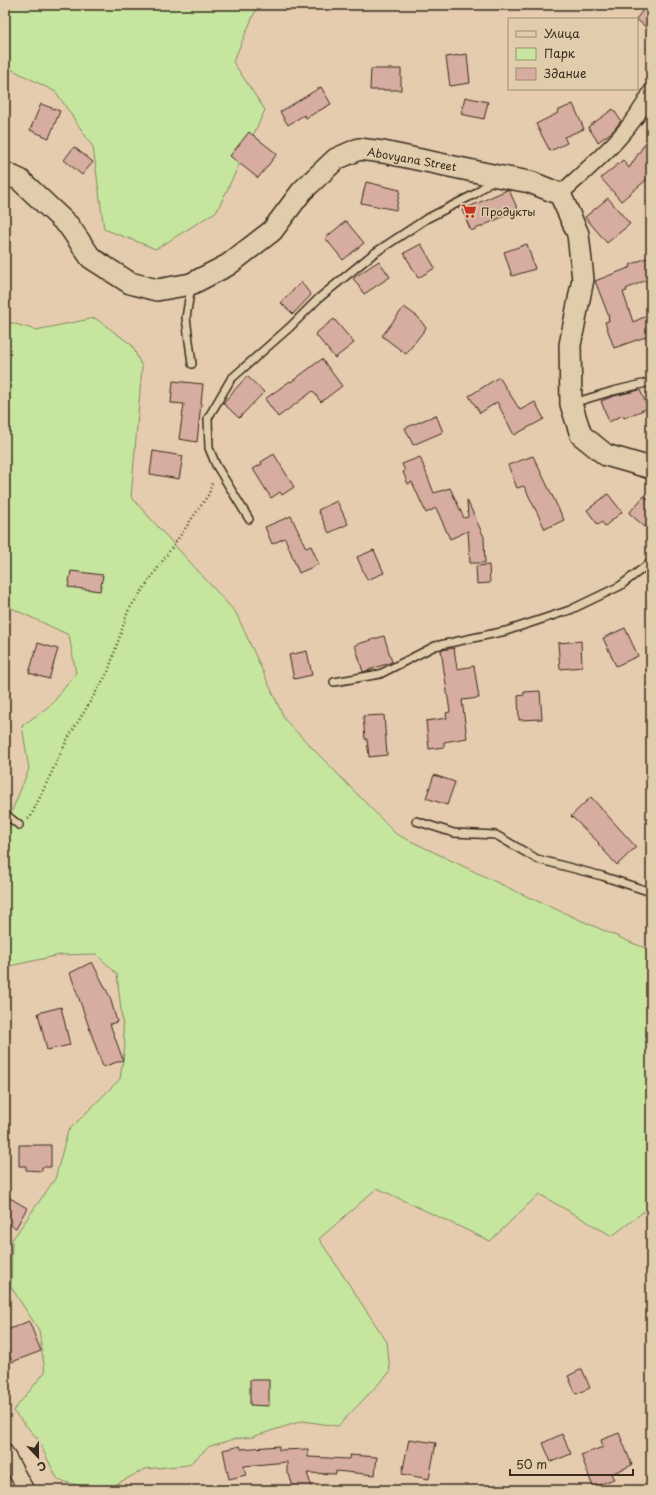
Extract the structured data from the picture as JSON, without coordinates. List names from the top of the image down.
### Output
{
  "streets": {
    "street": ["Abovyana Street"]
  },
  "places": {
    "supermarket": ["Продукты"]
  },
  "legend": ["Улица", "Парк", "Здание"],
  "scale_bar": "50 m",
  "north": "bottom"
}
